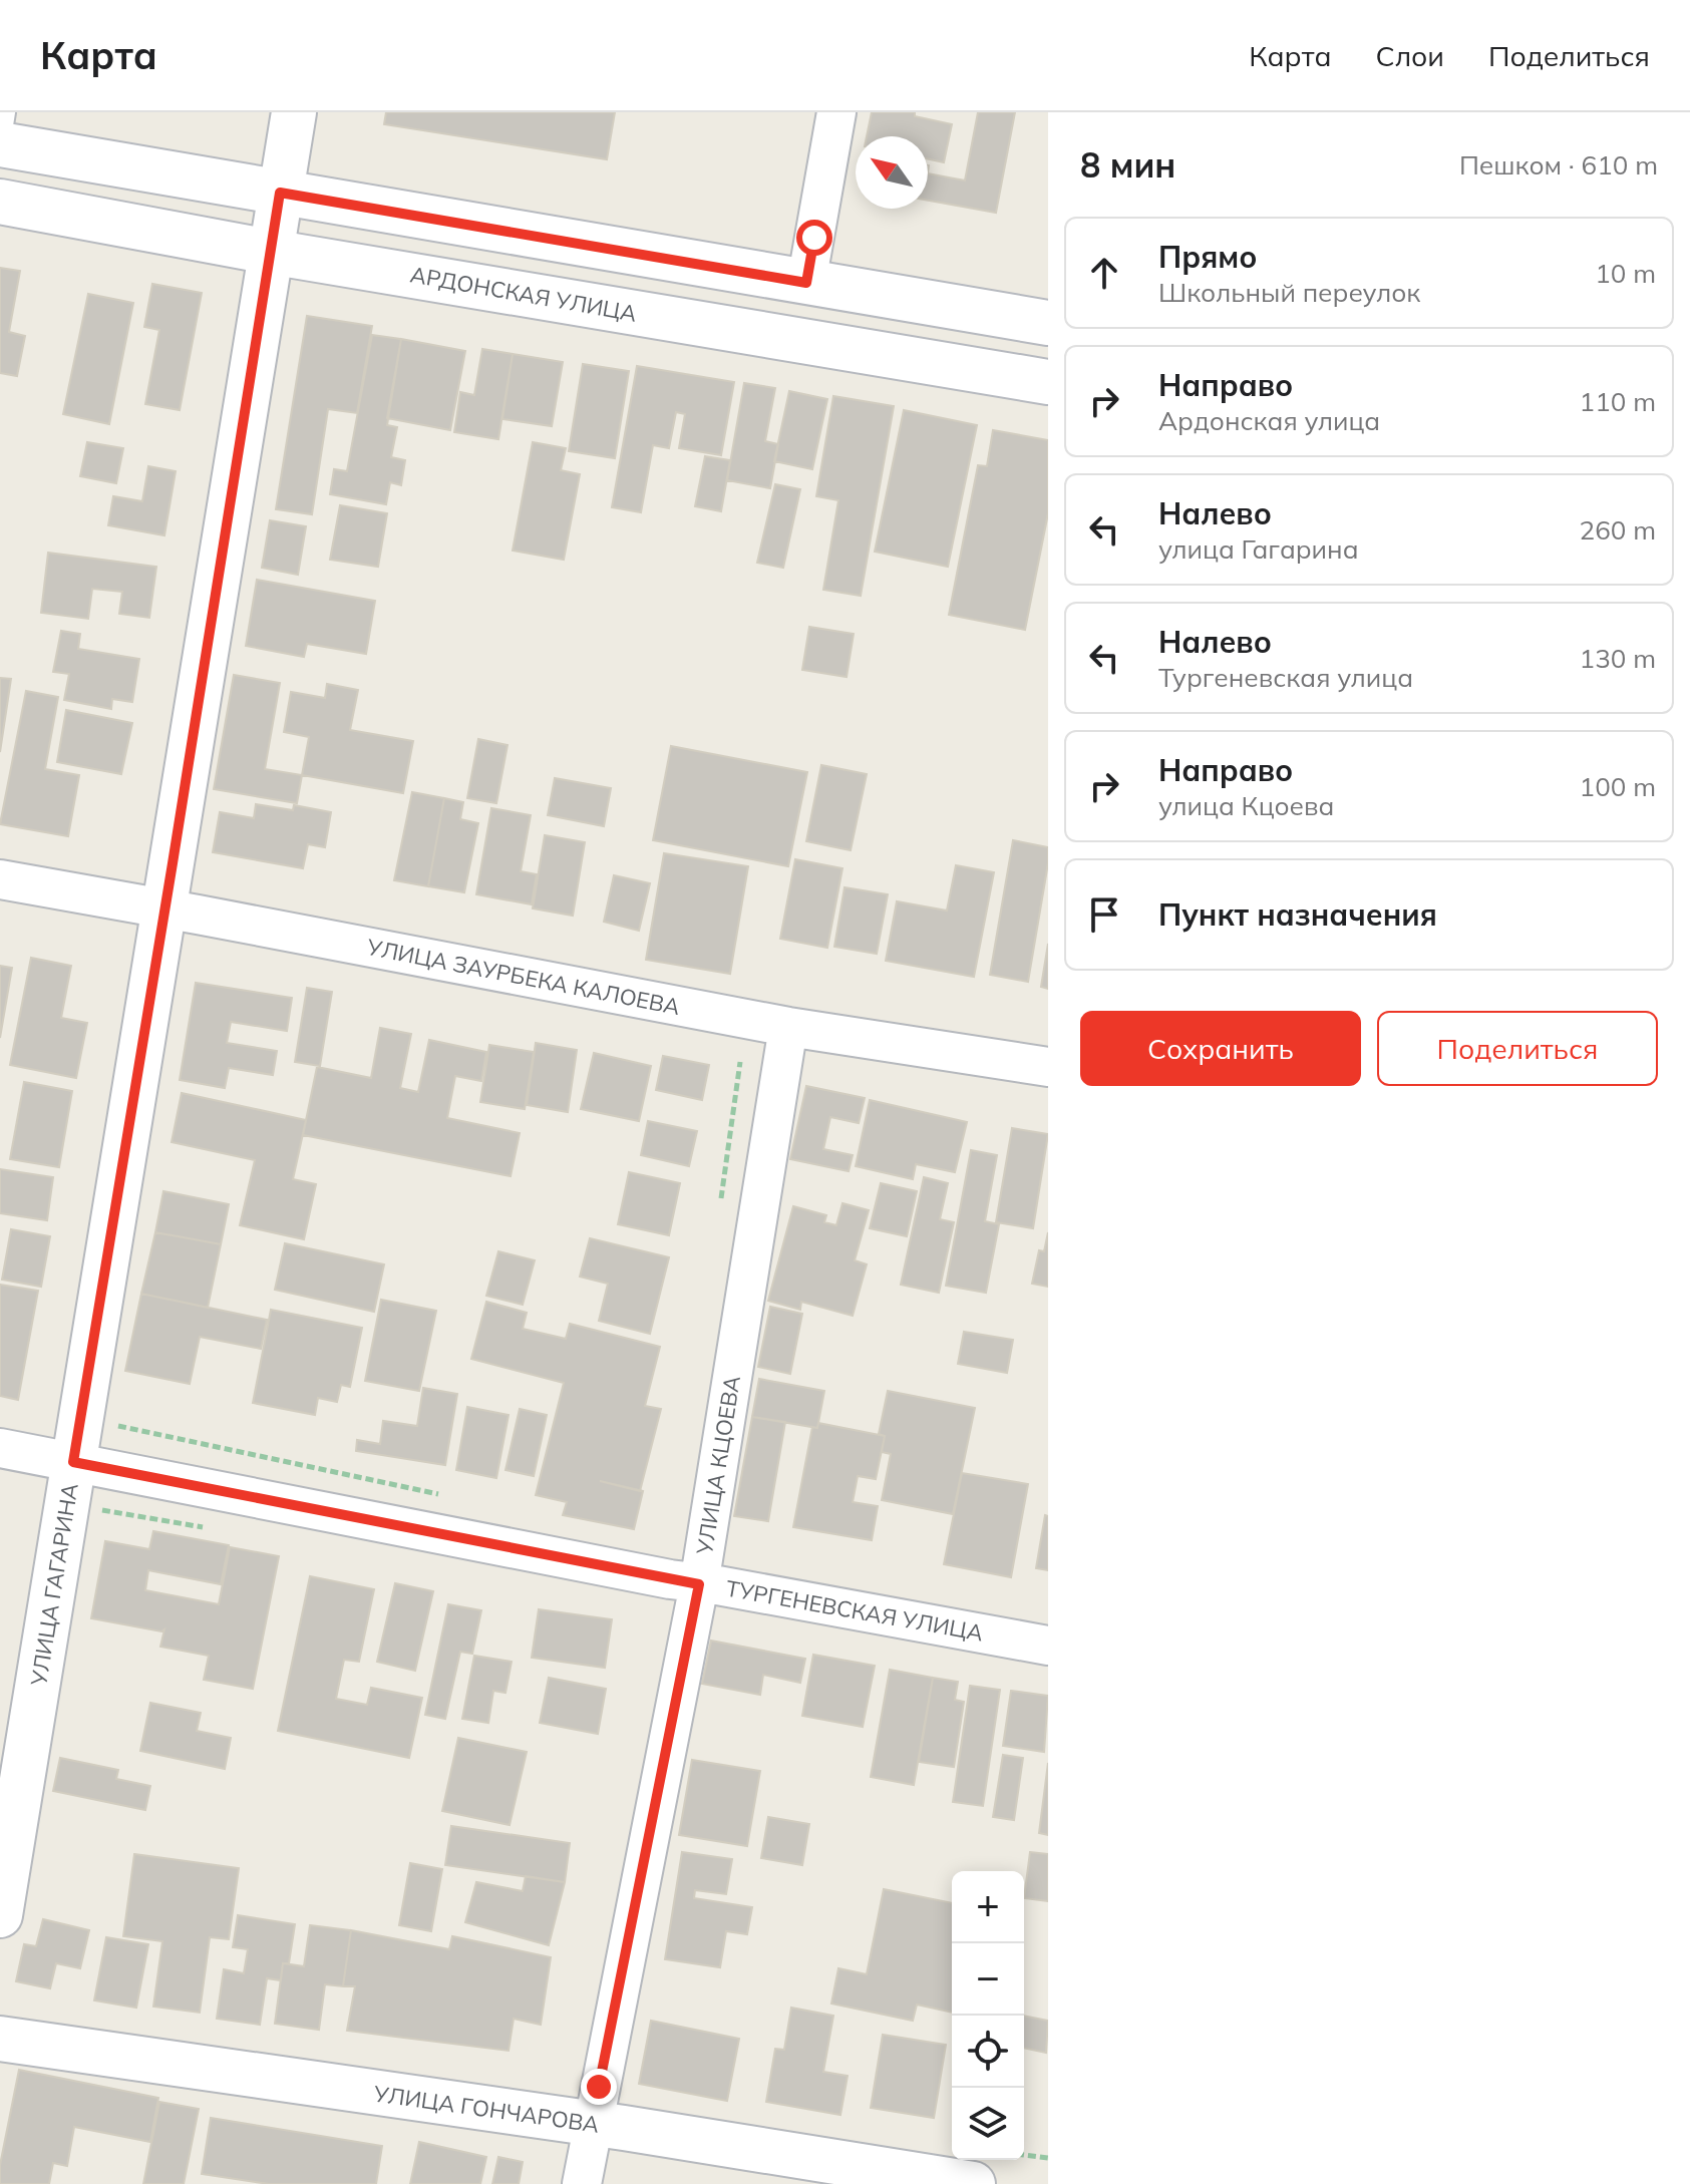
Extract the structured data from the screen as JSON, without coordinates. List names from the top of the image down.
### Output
{
  "streets": {
    "street": [
      "АРДОНСКАЯ УЛИЦА",
      "УЛИЦА ЗАУРБЕКА КАЛОЕВА",
      "УЛИЦА КЦОЕВА",
      "УЛИЦА ГАГАРИНА",
      "ТУРГЕНЕВСКАЯ УЛИЦА",
      "УЛИЦА ГОНЧАРОВА"
    ]
  },
  "crossings": [
    ["АРДОНСКАЯ УЛИЦА", "УЛИЦА ГАГАРИНА"],
    ["УЛИЦА ЗАУРБЕКА КАЛОЕВА", "УЛИЦА КЦОЕВА"],
    ["УЛИЦА ЗАУРБЕКА КАЛОЕВА", "УЛИЦА ГАГАРИНА"],
    ["УЛИЦА КЦОЕВА", "ТУРГЕНЕВСКАЯ УЛИЦА"],
    ["УЛИЦА КЦОЕВА", "УЛИЦА ГОНЧАРОВА"],
    ["УЛИЦА ГАГАРИНА", "ТУРГЕНЕВСКАЯ УЛИЦА"]
  ],
  "north": "top left",
  "page": {
    "header": "Карта",
    "nav": ["Карта", "Слои", "Поделиться"],
    "heading": ["8 мин", "Пешком · 610 m"],
    "list": [
      ["Прямо", "Школьный переулок", "10 m"],
      ["Направо", "Ардонская улица", "110 m"],
      ["Налево", "улица Гагарина", "260 m"],
      ["Налево", "Тургеневская улица", "130 m"],
      ["Направо", "улица Кцоева", "100 m"],
      "Пункт назначения"
    ],
    "buttons": ["Сохранить", "Поделиться"],
    "map_buttons": ["+", "−"]
  }
}
